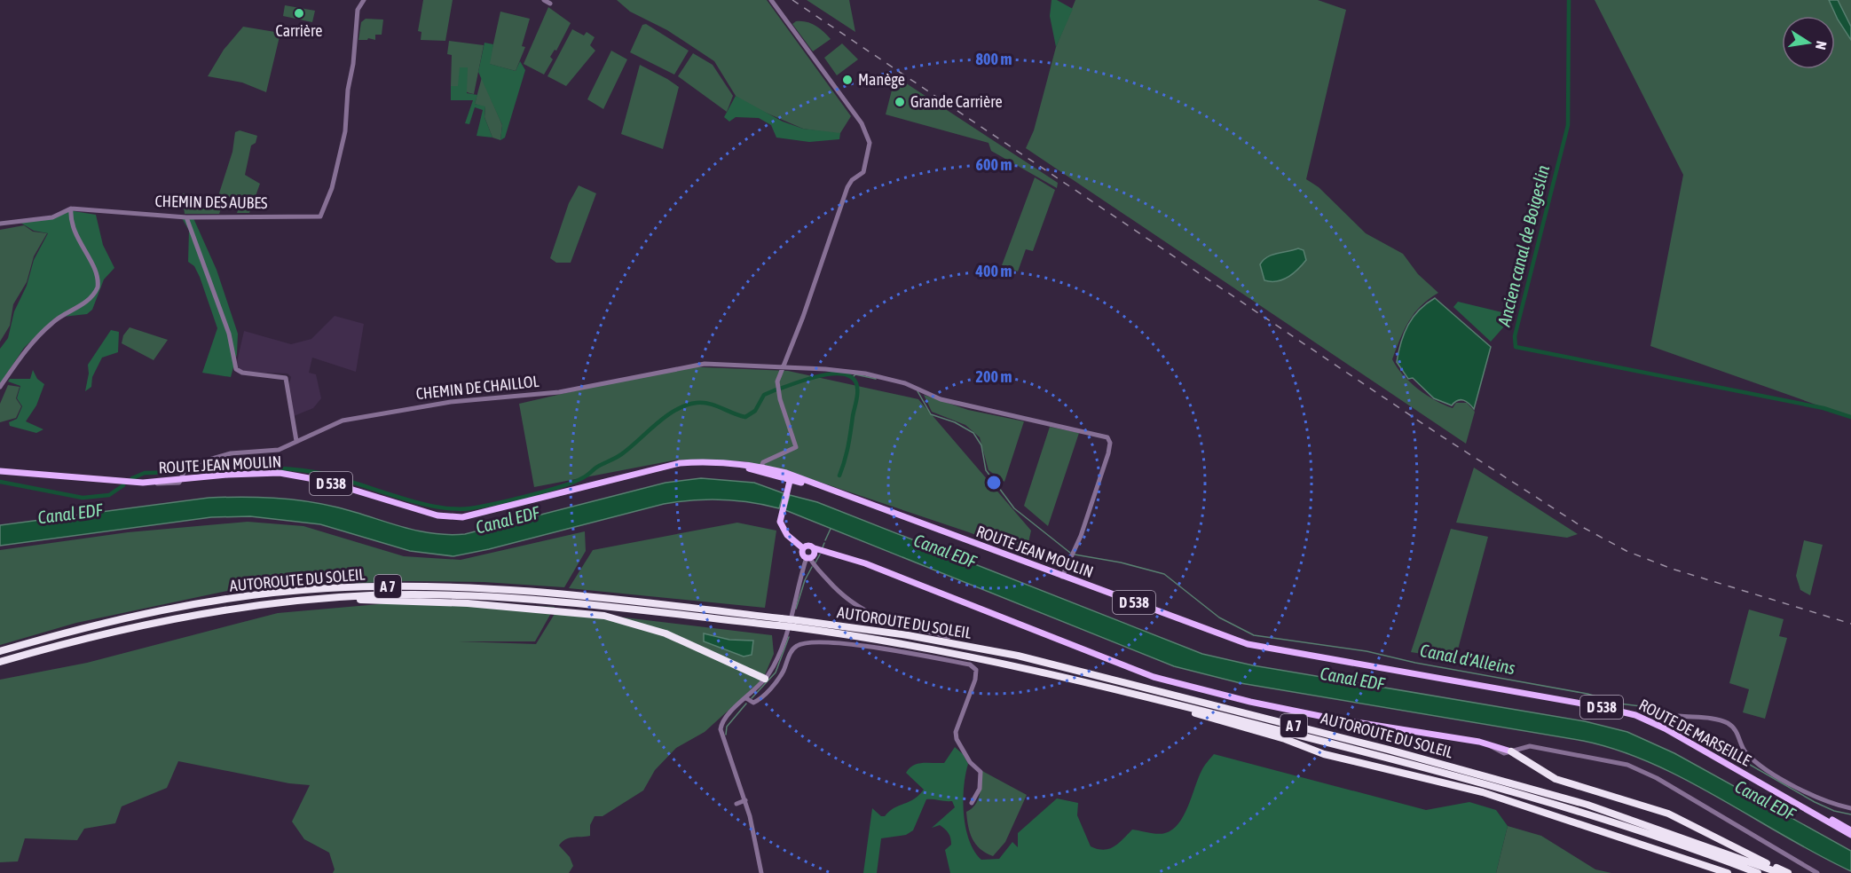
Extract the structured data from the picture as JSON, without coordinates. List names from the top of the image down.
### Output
{
  "streets": {
    "highway": ["AUTOROUTE DU SOLEIL", "A 7"],
    "main road": ["ROUTE JEAN MOULIN", "D 538", "ROUTE DE MARSEILLE"],
    "street": ["CHEMIN DES AUBES", "CHEMIN DE CHAILLOL"]
  },
  "crossings": [
    ["CHEMIN DE CHAILLOL", "ROUTE JEAN MOULIN"],
    ["ROUTE JEAN MOULIN", "D 538"],
    ["ROUTE JEAN MOULIN", "ROUTE DE MARSEILLE"]
  ],
  "water": ["Ancien canal de Boigeslin", "Canal EDF", "Canal d'Alleins"],
  "places": ["Carrière", "Manège", "Grande Carrière"],
  "north": "right",
  "rings": [
    "800 m",
    "600 m",
    "400 m",
    "200 m"
  ]
}
